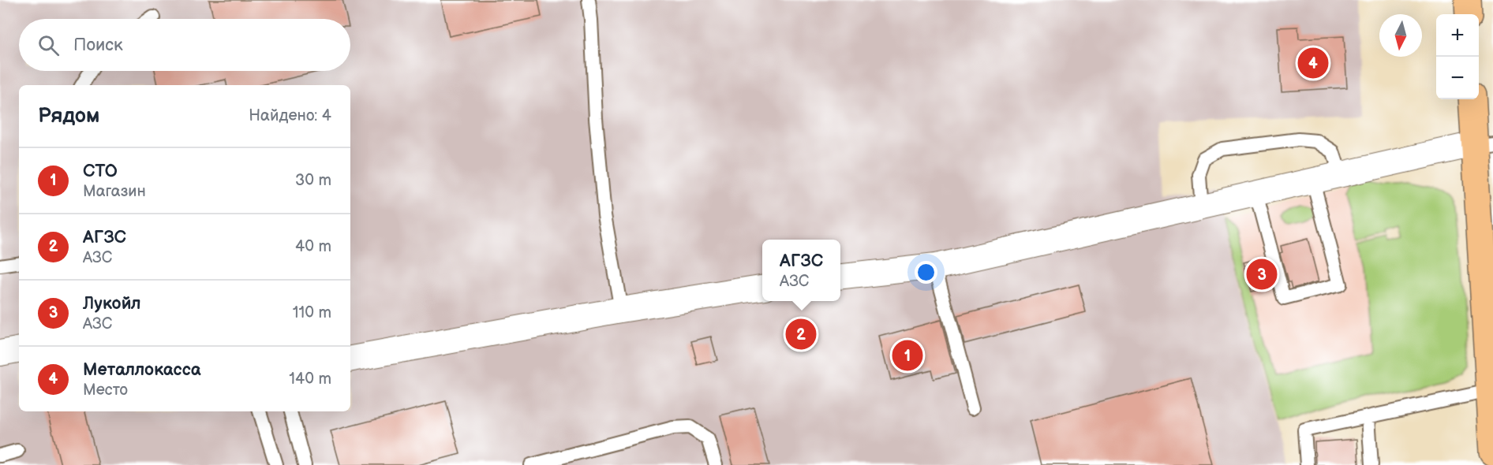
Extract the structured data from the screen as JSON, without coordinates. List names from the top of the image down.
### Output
{
  "north": "bottom",
  "page": {
    "map_buttons": ["+", "−"],
    "search": "Поиск",
    "pins": [
      "4",
      "3",
      "2",
      "1"
    ],
    "heading": ["Рядом", "Найдено: 4"],
    "list": [
      {
        "mark": "1",
        "name": "СТО",
        "note": "Магазин",
        "value": "30 m"
      },
      {
        "mark": "2",
        "name": "АГЗС",
        "note": "АЗС",
        "value": "40 m"
      },
      {
        "mark": "3",
        "name": "Лукойл",
        "note": "АЗС",
        "value": "110 m"
      },
      {
        "mark": "4",
        "name": "Металлокасса",
        "note": "Место",
        "value": "140 m"
      }
    ],
    "popup": ["АГЗС", "АЗС"]
  }
}
